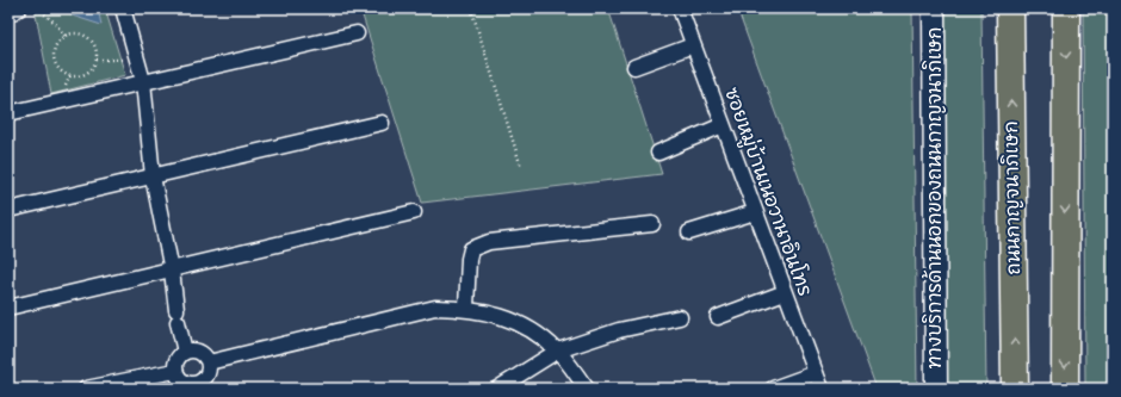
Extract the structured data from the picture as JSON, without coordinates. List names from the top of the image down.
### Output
{
  "streets": {
    "highway": ["ถนนกาญจนาภิเษก"],
    "main road": ["ทางบริการด้านนอกของถนนกาญจนาภิเษก"],
    "street": ["ซอยหมู่บ้านเนอวานาอินโทร"]
  }
}
